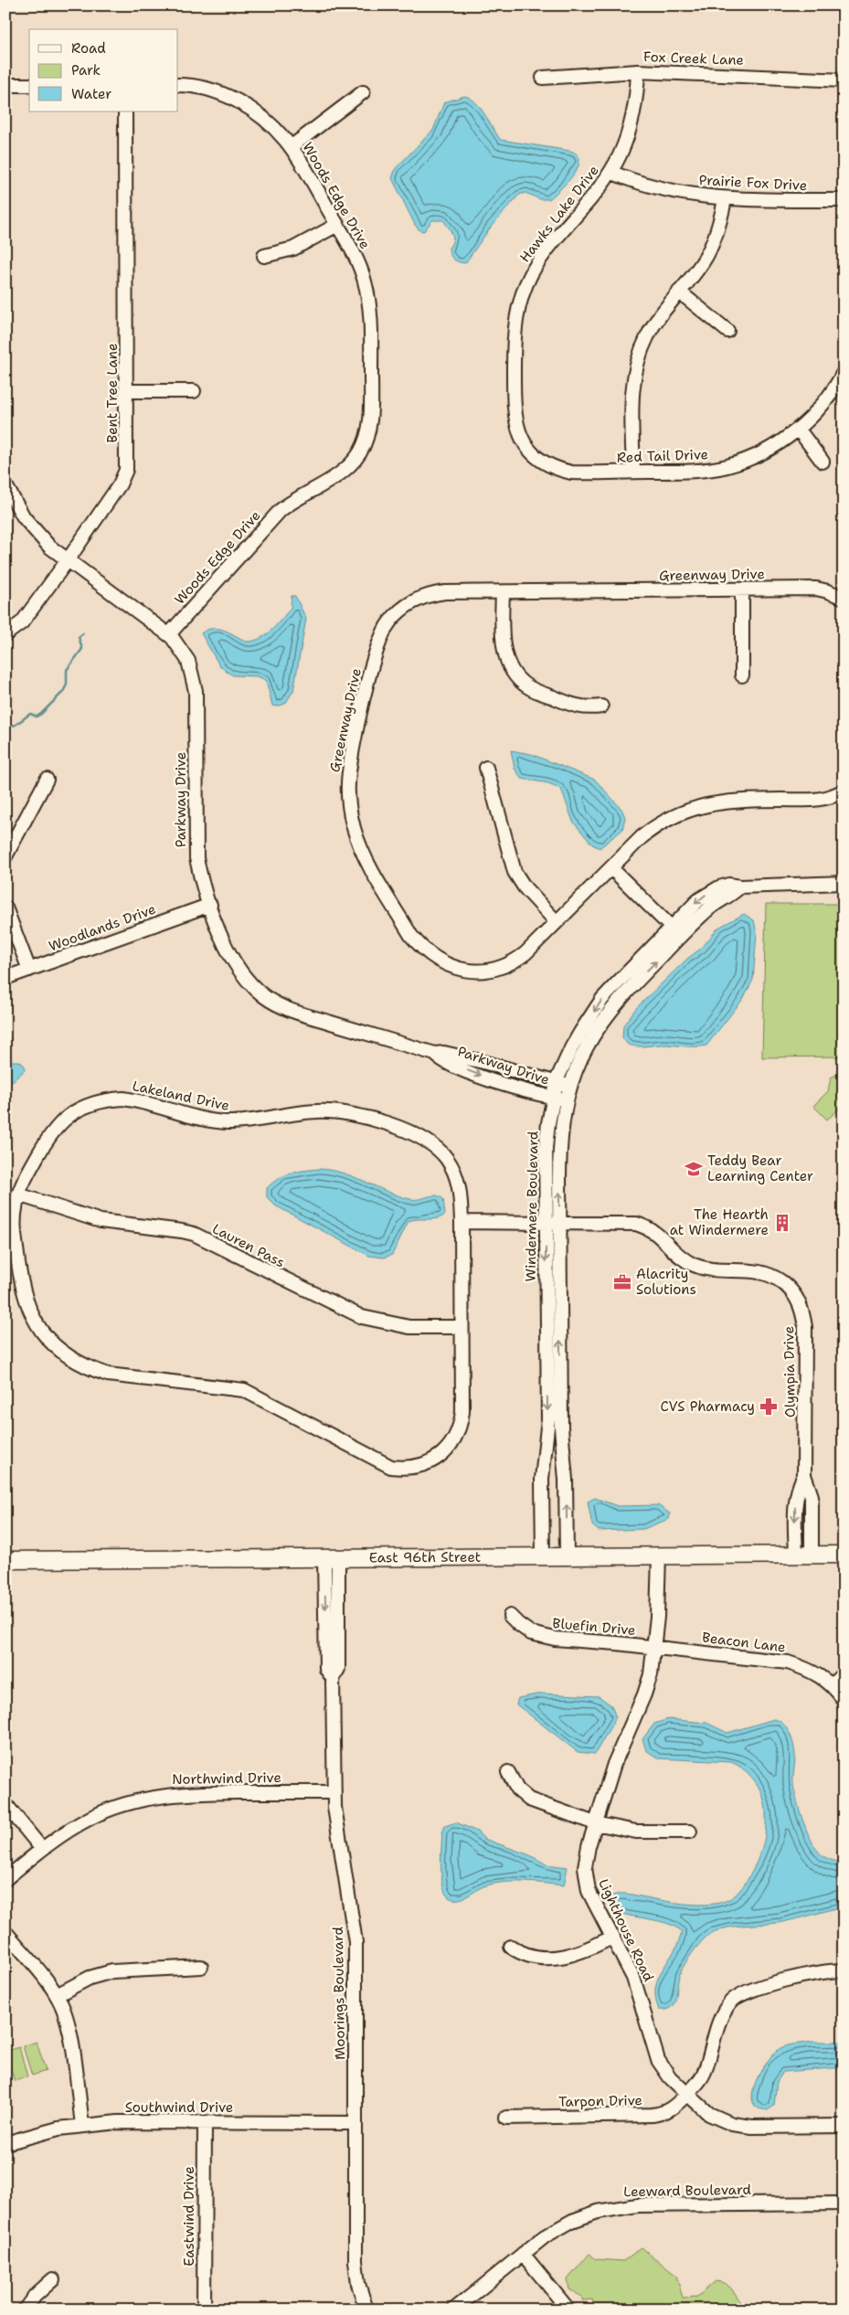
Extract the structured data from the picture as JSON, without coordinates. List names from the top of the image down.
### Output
{
  "streets": {
    "main road": ["East 96th Street"],
    "street": [
      "Fox Creek Lane",
      "Prairie Fox Drive",
      "Woods Edge Drive",
      "Hawks Lake Drive",
      "Bent Tree Lane",
      "Red Tail Drive",
      "Greenway Drive",
      "Parkway Drive",
      "Woodlands Drive",
      "Lakeland Drive",
      "Windermere Boulevard",
      "Lauren Pass",
      "Olympia Drive",
      "Bluefin Drive",
      "Beacon Lane",
      "Northwind Drive",
      "Lighthouse Road",
      "Moorings Boulevard",
      "Tarpon Drive",
      "Southwind Drive",
      "Leeward Boulevard",
      "Eastwind Drive"
    ]
  },
  "crossings": [
    ["Fox Creek Lane", "Hawks Lake Drive"],
    ["Prairie Fox Drive", "Hawks Lake Drive"],
    ["Woods Edge Drive", "Parkway Drive"],
    ["Hawks Lake Drive", "Red Tail Drive"],
    ["Bent Tree Lane", "Parkway Drive"],
    ["Parkway Drive", "Woodlands Drive"],
    ["Parkway Drive", "Windermere Boulevard"],
    ["Lakeland Drive", "Lauren Pass"],
    ["Lakeland Drive", "Olympia Drive"],
    ["Windermere Boulevard", "Olympia Drive"],
    ["Windermere Boulevard", "East 96th Street"],
    ["Olympia Drive", "East 96th Street"],
    ["East 96th Street", "Lighthouse Road"],
    ["East 96th Street", "Moorings Boulevard"],
    ["Bluefin Drive", "Beacon Lane"],
    ["Bluefin Drive", "Lighthouse Road"],
    ["Beacon Lane", "Lighthouse Road"],
    ["Northwind Drive", "Moorings Boulevard"],
    ["Lighthouse Road", "Tarpon Drive"],
    ["Moorings Boulevard", "Southwind Drive"],
    ["Southwind Drive", "Eastwind Drive"]
  ],
  "places": {
    "school or university": ["Teddy Bear Learning Center"],
    "building": ["The Hearth at Windermere"],
    "office": ["Alacrity Solutions"],
    "pharmacy": ["CVS Pharmacy"]
  },
  "legend": ["Road", "Park", "Water"]
}
